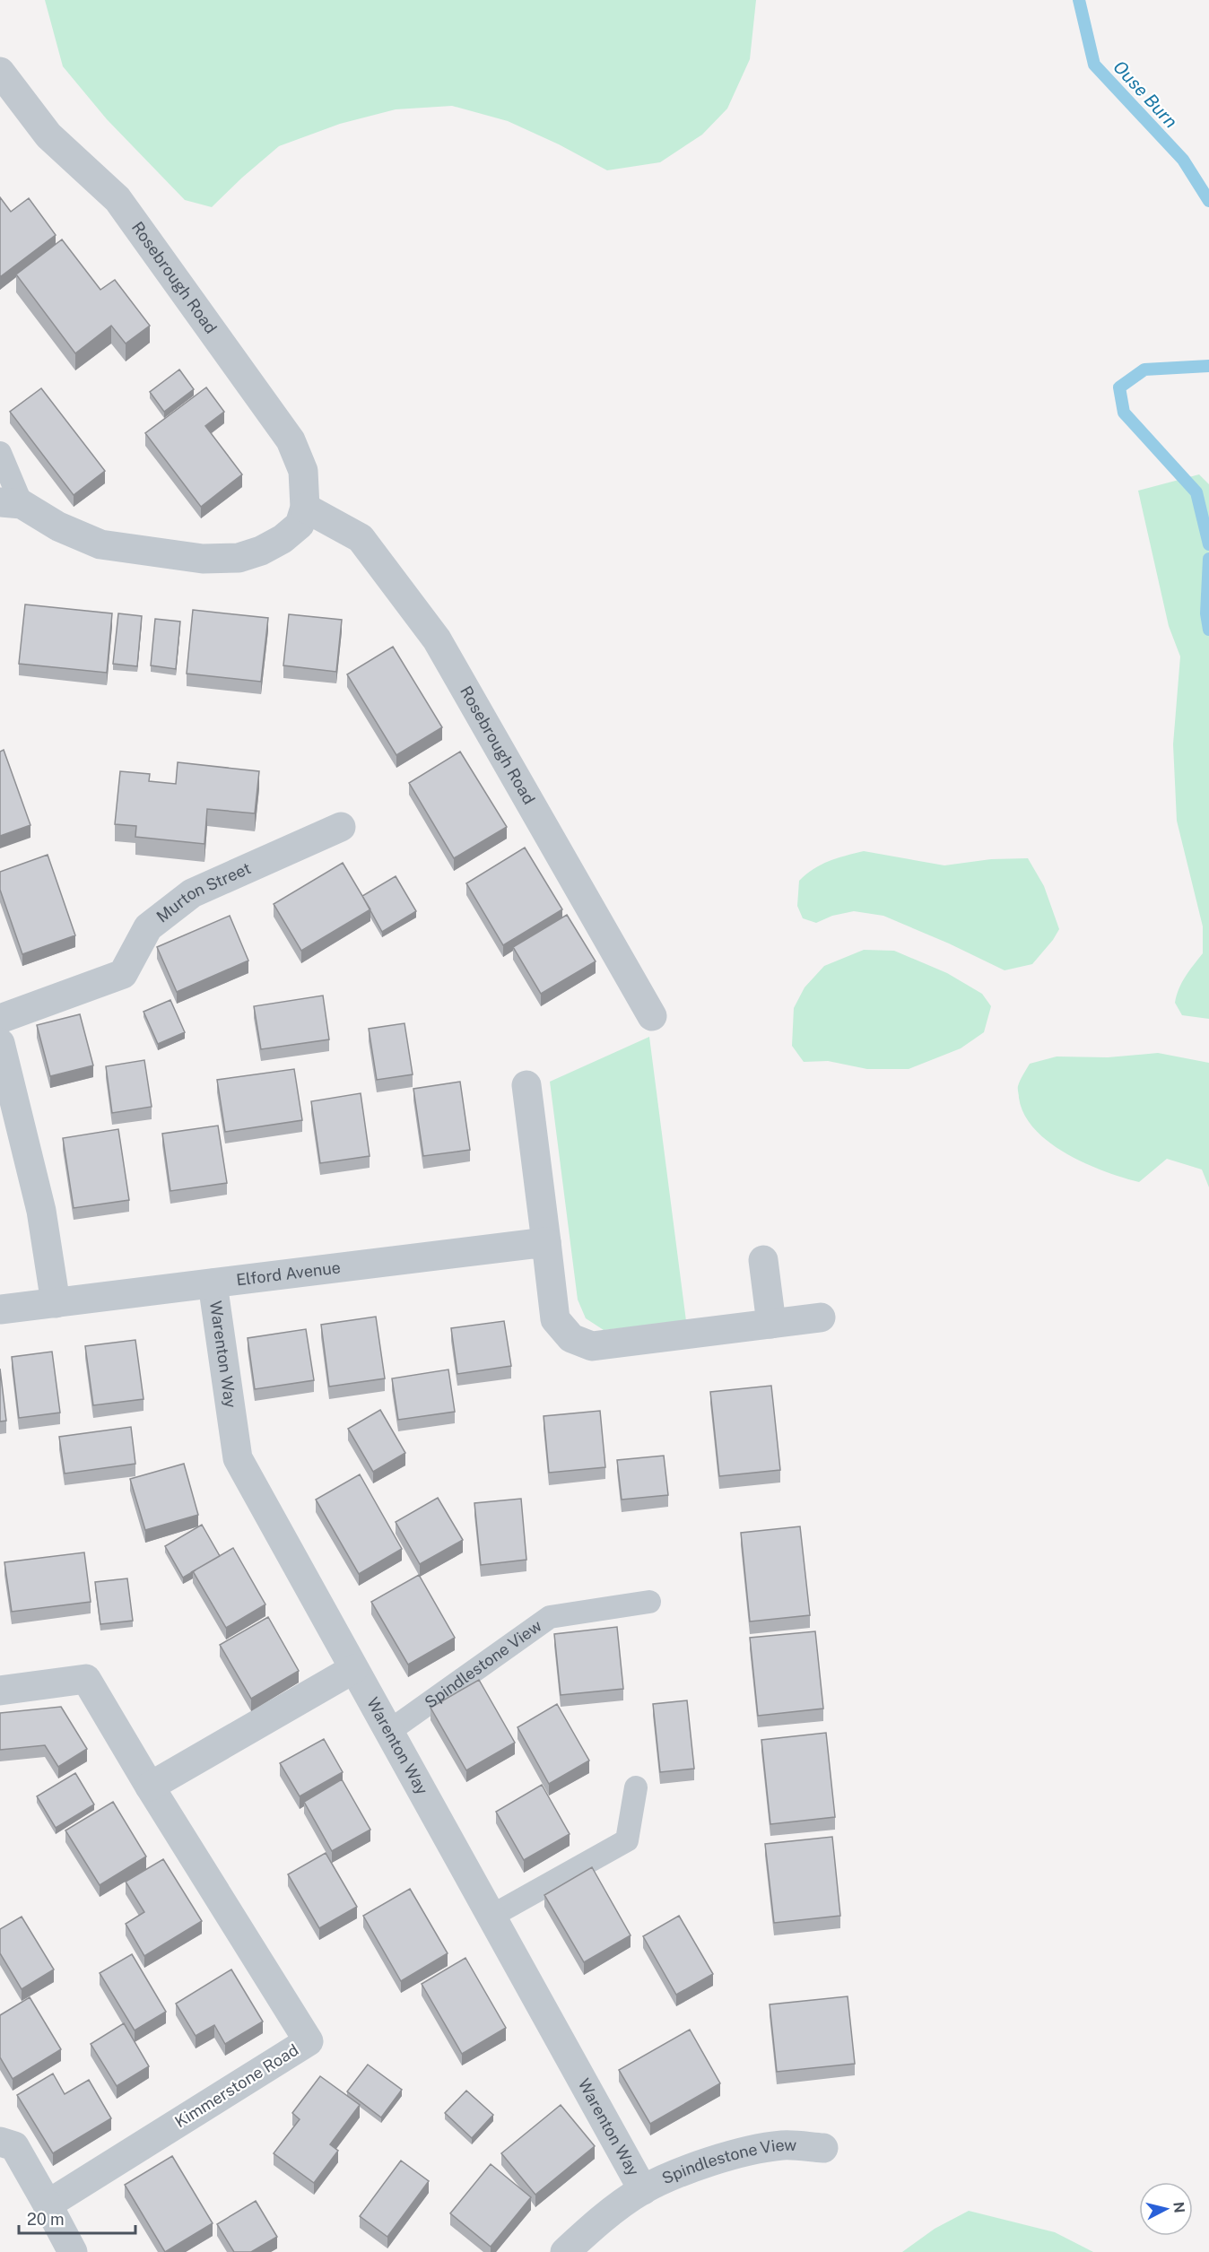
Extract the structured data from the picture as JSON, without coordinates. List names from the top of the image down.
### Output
{
  "streets": {
    "street": [
      "Rosebrough Road",
      "Murton Street",
      "Elford Avenue",
      "Warenton Way",
      "Spindlestone View",
      "Kimmerstone Road"
    ]
  },
  "crossings": [
    ["Elford Avenue", "Warenton Way"],
    ["Warenton Way", "Spindlestone View"]
  ],
  "water": ["Ouse Burn"],
  "scale_bar": "20 m",
  "north": "right"
}
